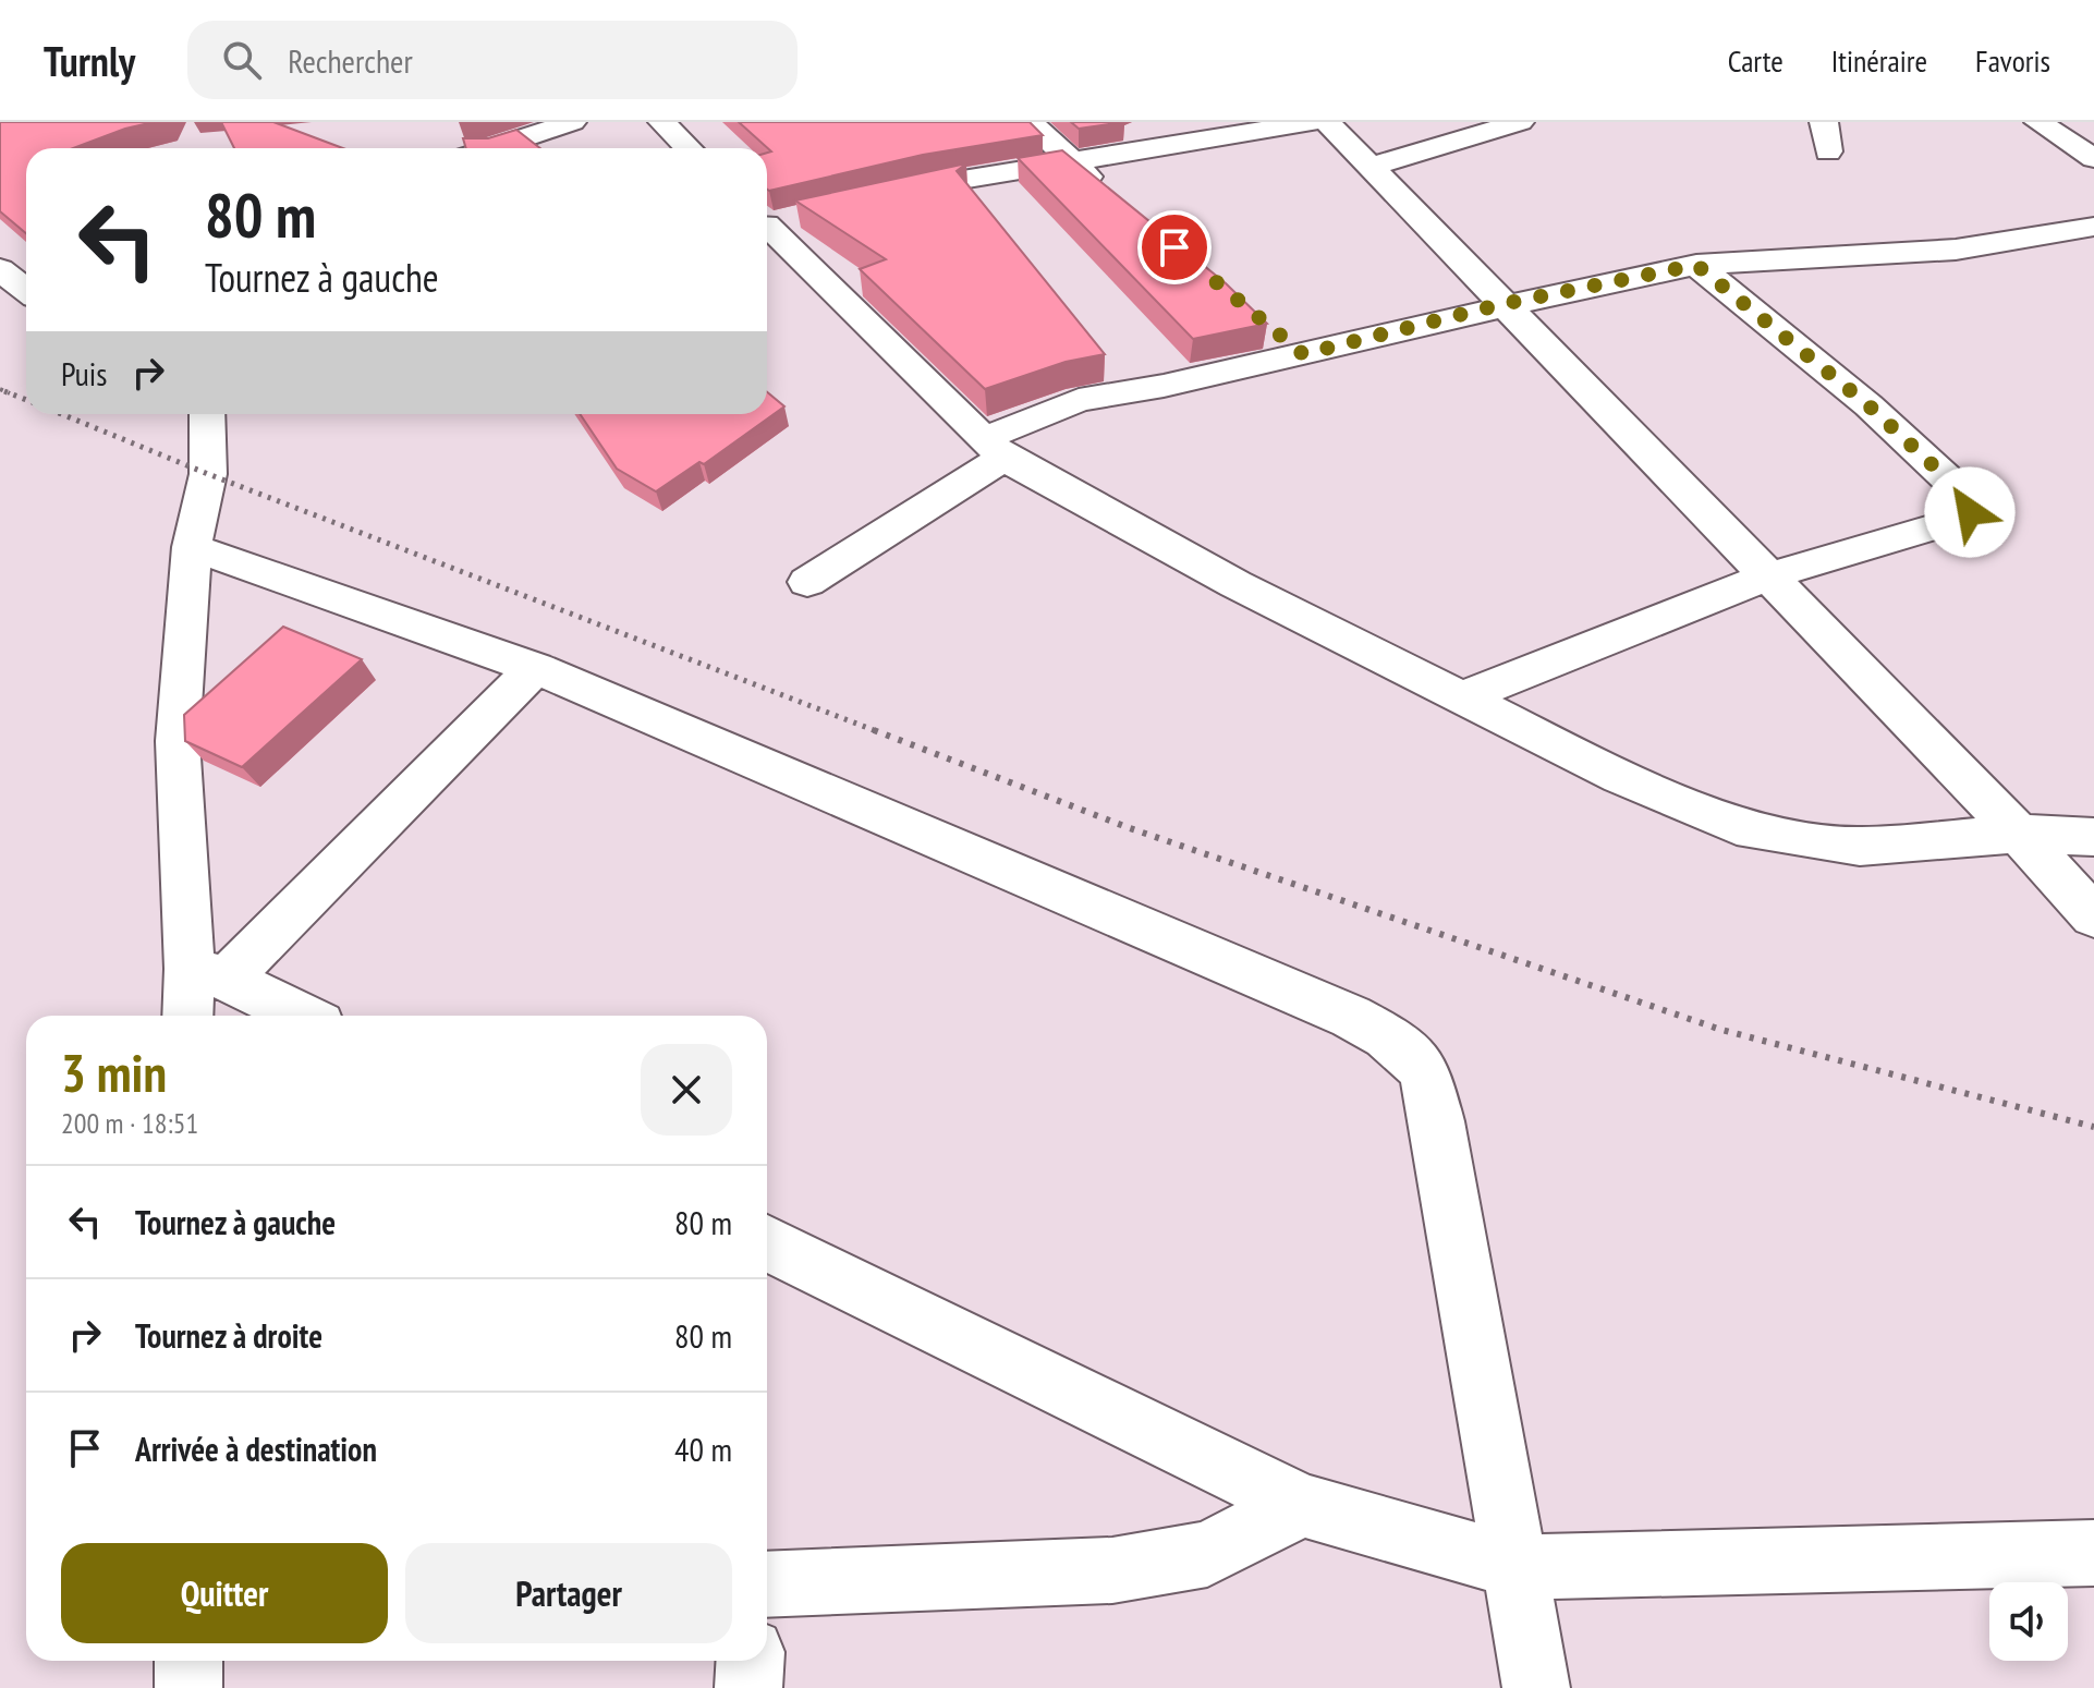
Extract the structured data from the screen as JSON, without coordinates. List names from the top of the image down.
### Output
{
  "page": {
    "header": "Turnly",
    "search": "Rechercher",
    "nav": ["Carte", "Itinéraire", "Favoris"],
    "turn": ["80 m", "Tournez à gauche"],
    "then": "Puis",
    "heading": ["3 min", "200 m · 18:51"],
    "list": [
      {
        "name": "Tournez à gauche",
        "value": "80 m"
      },
      {
        "name": "Tournez à droite",
        "value": "80 m"
      },
      {
        "name": "Arrivée à destination",
        "value": "40 m"
      }
    ],
    "buttons": ["Quitter", "Partager"]
  }
}
